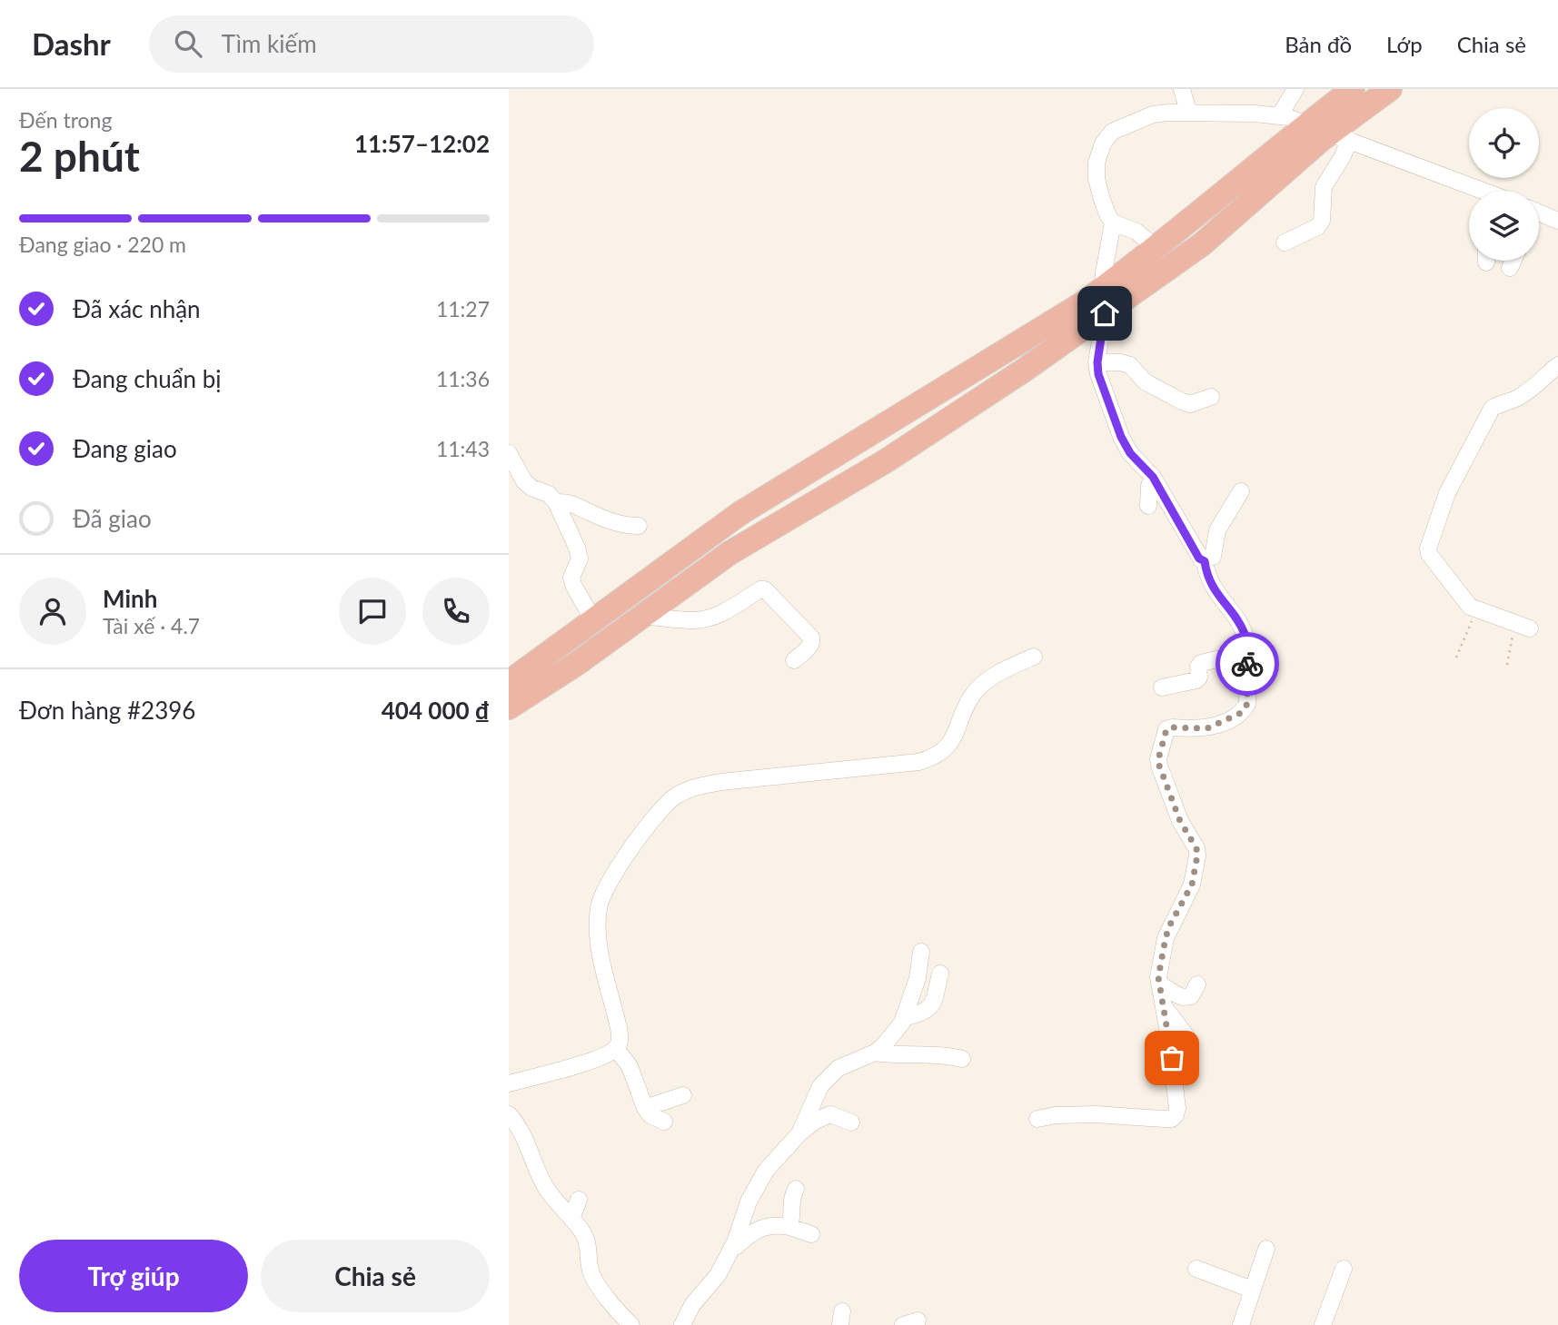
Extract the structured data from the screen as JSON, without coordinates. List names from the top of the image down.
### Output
{
  "page": {
    "header": "Dashr",
    "search": "Tìm kiếm",
    "nav": ["Bản đồ", "Lớp", "Chia sẻ"],
    "heading": ["2 phút", "Đến trong", "11:57–12:02"],
    "panel": [
      "Minh",
      "Tài xế · 4.7",
      "Đơn hàng #2396",
      "404 000 ₫"
    ],
    "bar": "Đang giao · 220 m",
    "list": [
      ["Đã xác nhận", "11:27"],
      ["Đang chuẩn bị", "11:36"],
      ["Đang giao", "11:43"],
      "Đã giao"
    ],
    "buttons": ["Trợ giúp", "Chia sẻ"]
  }
}
